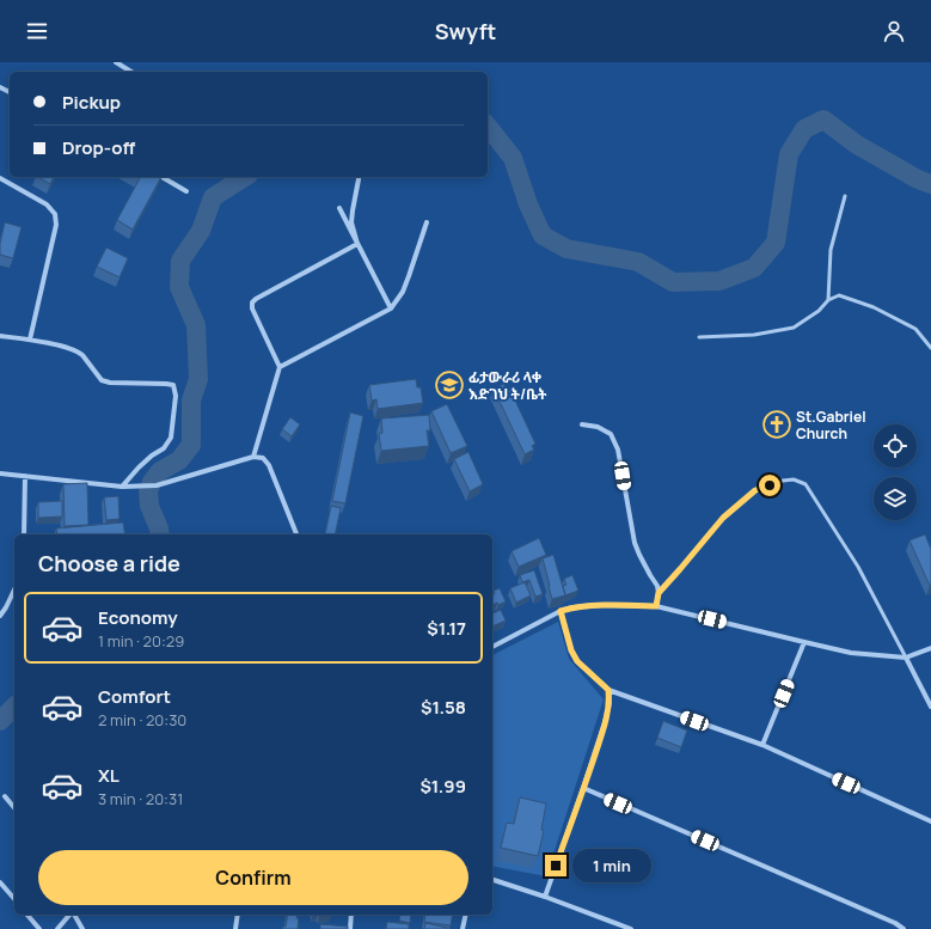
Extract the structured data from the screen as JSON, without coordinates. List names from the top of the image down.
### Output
{
  "places": {
    "school or university": ["ፊታውራሪ ላቀ እድገህ ት/ቤት"],
    "church": ["St.Gabriel Church"]
  },
  "page": {
    "header": "Swyft",
    "banner": ["Pickup", "Drop-off"],
    "heading": "Choose a ride",
    "list": [
      {
        "name": "Economy",
        "note": "1 min · 20:29",
        "value": "$1.17"
      },
      {
        "name": "Comfort",
        "note": "2 min · 20:30",
        "value": "$1.58"
      },
      {
        "name": "XL",
        "note": "3 min · 20:31",
        "value": "$1.99"
      }
    ],
    "buttons": "Confirm",
    "bubble": "1 min"
  }
}
